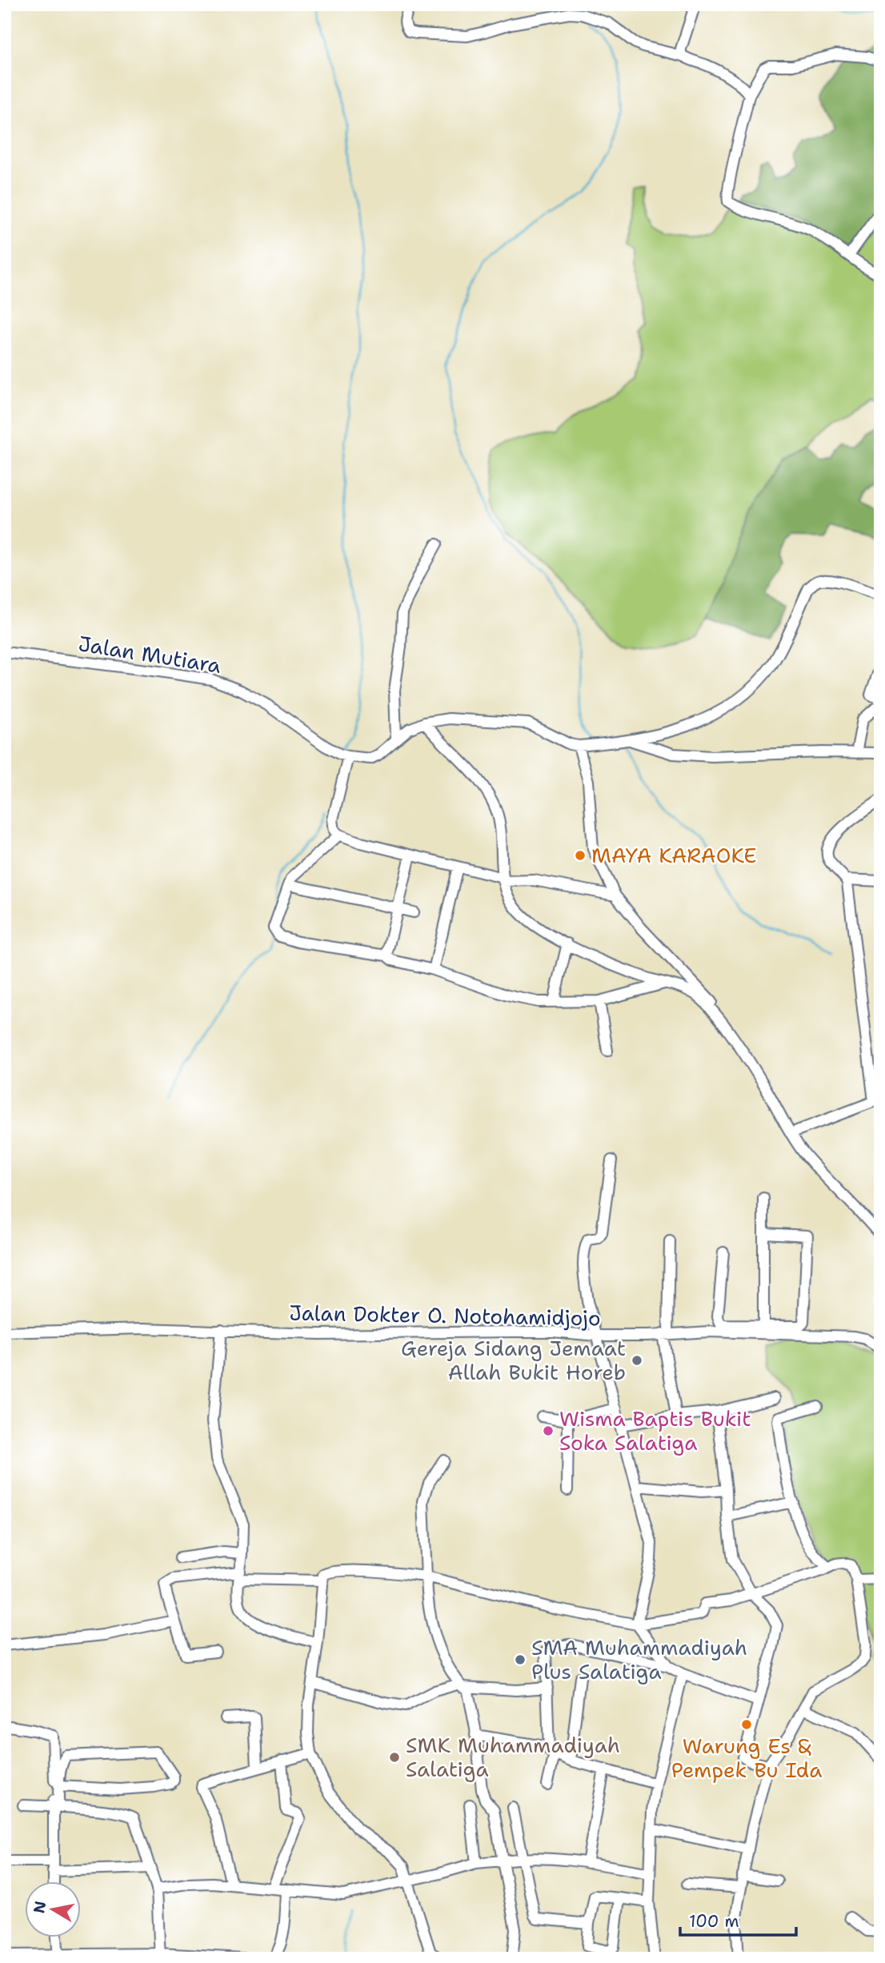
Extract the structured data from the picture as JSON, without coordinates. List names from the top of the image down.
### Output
{
  "streets": {
    "street": ["Jalan Mutiara", "Jalan Dokter O. Notohamidjojo"]
  },
  "places": [
    "MAYA KARAOKE",
    "Gereja Sidang Jemaat Allah Bukit Horeb",
    "Wisma Baptis Bukit Soka Salatiga",
    "SMA Muhammadiyah Plus Salatiga",
    "Warung Es & Pempek Bu Ida",
    "SMK Muhammadiyah Salatiga"
  ],
  "scale_bar": "100 m",
  "north": "left"
}
